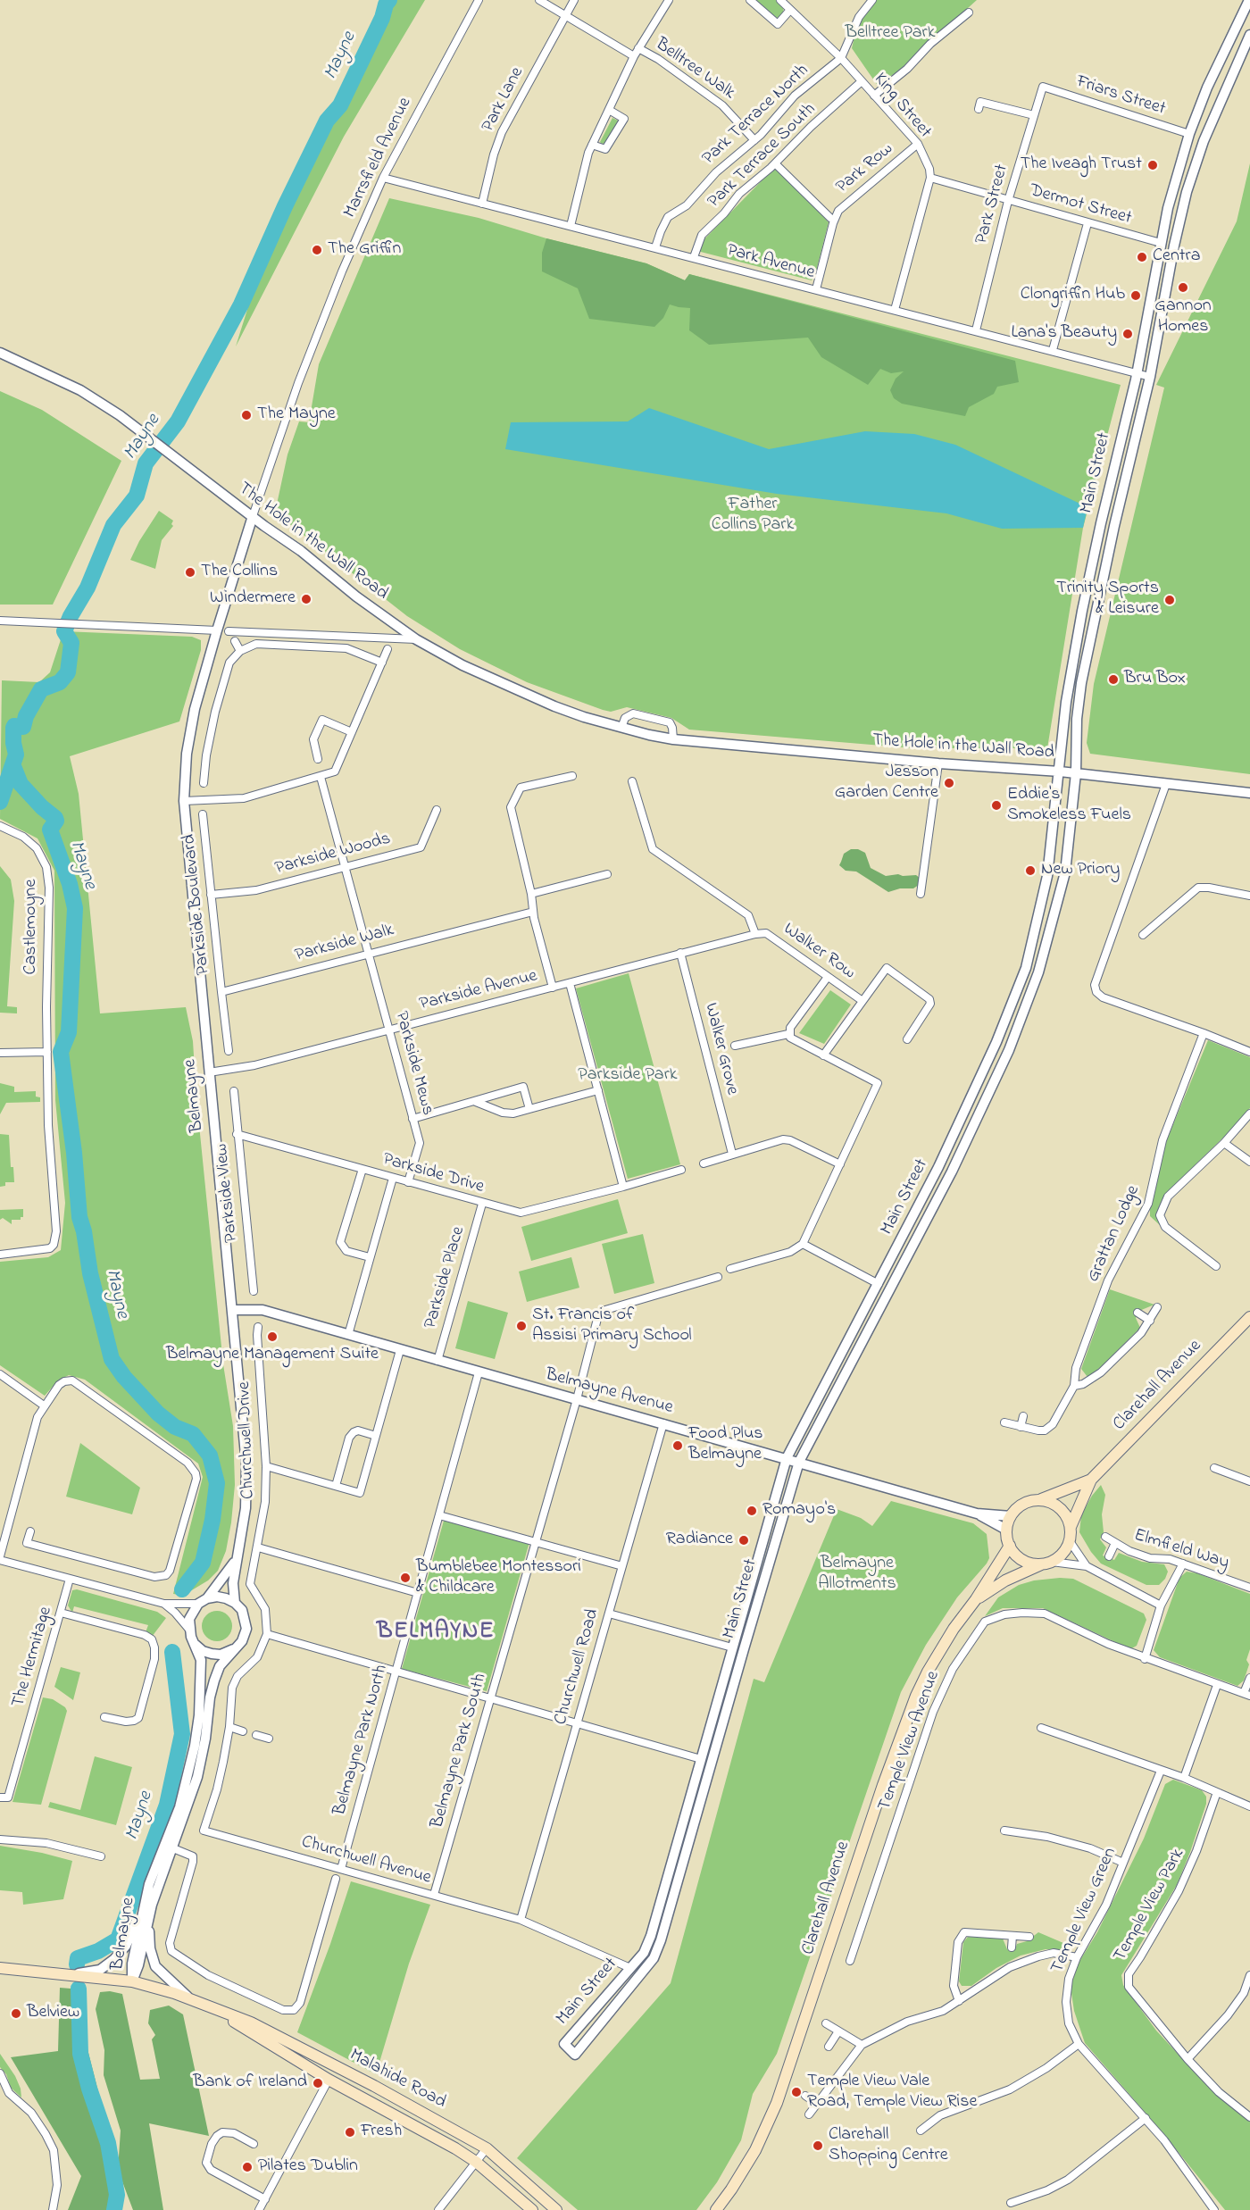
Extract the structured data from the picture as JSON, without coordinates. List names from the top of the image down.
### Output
{
  "streets": {
    "main road": ["Clarehall Avenue", "Malahide Road"],
    "street": [
      "Belltree Walk",
      "Friars Street",
      "Park Lane",
      "King Street",
      "Park Terrace North",
      "Park Terrace South",
      "Marrsfield Avenue",
      "Park Row",
      "Park Street",
      "Dermot Street",
      "Park Avenue",
      "Main Street",
      "The Hole in the Wall Road",
      "Parkside Woods",
      "Parkside Boulevard",
      "Castlemoyne",
      "Parkside Walk",
      "Walker Row",
      "Parkside Avenue",
      "Walker Grove",
      "Parkside Mews",
      "Belmayne",
      "Parkside Drive",
      "Parkside View",
      "Grattan Lodge",
      "Parkside Place",
      "Belmayne Avenue",
      "Churchwell Drive",
      "Elmfield Way",
      "The Hermitage",
      "Churchwell Road",
      "Belmayne Park North",
      "Temple View Avenue",
      "Belmayne Park South",
      "Churchwell Avenue",
      "Temple View Park",
      "Temple View Green"
    ]
  },
  "crossings": [
    ["Belltree Walk", "Park Terrace North"],
    ["Friars Street", "Park Street"],
    ["Friars Street", "Main Street"],
    ["Park Lane", "Park Avenue"],
    ["King Street", "Park Terrace North"],
    ["King Street", "Park Terrace South"],
    ["King Street", "Park Row"],
    ["King Street", "Dermot Street"],
    ["Park Terrace North", "Park Avenue"],
    ["Park Terrace South", "Park Row"],
    ["Park Terrace South", "Park Avenue"],
    ["Marrsfield Avenue", "Park Avenue"],
    ["Marrsfield Avenue", "The Hole in the Wall Road"],
    ["Marrsfield Avenue", "Belmayne"],
    ["Park Row", "Park Avenue"],
    ["Park Street", "Dermot Street"],
    ["Park Street", "Park Avenue"],
    ["Dermot Street", "Main Street"],
    ["Park Avenue", "Main Street"],
    ["Main Street", "The Hole in the Wall Road"],
    ["Main Street", "Belmayne Avenue"],
    ["Main Street", "Churchwell Avenue"],
    ["The Hole in the Wall Road", "Belmayne"],
    ["Parkside Woods", "Parkside Boulevard"],
    ["Parkside Woods", "Parkside Mews"],
    ["Parkside Boulevard", "Parkside Walk"],
    ["Parkside Walk", "Parkside Mews"],
    ["Walker Row", "Parkside Avenue"],
    ["Parkside Avenue", "Walker Grove"],
    ["Parkside Avenue", "Parkside Mews"],
    ["Parkside Avenue", "Belmayne"],
    ["Parkside Mews", "Parkside Drive"],
    ["Belmayne", "Belmayne Avenue"],
    ["Belmayne", "Malahide Road"],
    ["Parkside Drive", "Parkside View"],
    ["Parkside Drive", "Parkside Place"],
    ["Parkside Place", "Belmayne Avenue"],
    ["Clarehall Avenue", "Belmayne Avenue"],
    ["Belmayne Avenue", "Churchwell Road"],
    ["Belmayne Avenue", "Belmayne Park North"],
    ["Belmayne Avenue", "Belmayne Park South"],
    ["Churchwell Road", "Churchwell Avenue"],
    ["Belmayne Park North", "Churchwell Avenue"],
    ["Belmayne Park South", "Churchwell Avenue"]
  ],
  "districts": ["BELMAYNE"],
  "water": ["Mayne"],
  "parks": [
    "Belltree Park",
    "Father Collins Park",
    "Parkside Park",
    "Belmayne Allotments"
  ],
  "places": [
    "The Iveagh Trust",
    "The Griffin",
    "Centra",
    "Gannon Homes",
    "Clongriffin Hub",
    "Lana's Beauty",
    "The Mayne",
    "The Collins",
    "Windermere",
    "Trinity Sports & Leisure",
    "Bru Box",
    "Jesson Garden Centre",
    "Eddie's Smokeless Fuels",
    "New Priory",
    "St. Francis of Assisi Primary School",
    "Belmayne Management Suite",
    "Food Plus Belmayne",
    "Romayo's",
    "Radiance",
    "Bumblebee Montessori & Childcare",
    "Belview",
    "Bank of Ireland",
    "Temple View Vale Road, Temple View Rise",
    "Fresh",
    "Clarehall Shopping Centre",
    "Pilates Dublin"
  ]
}
